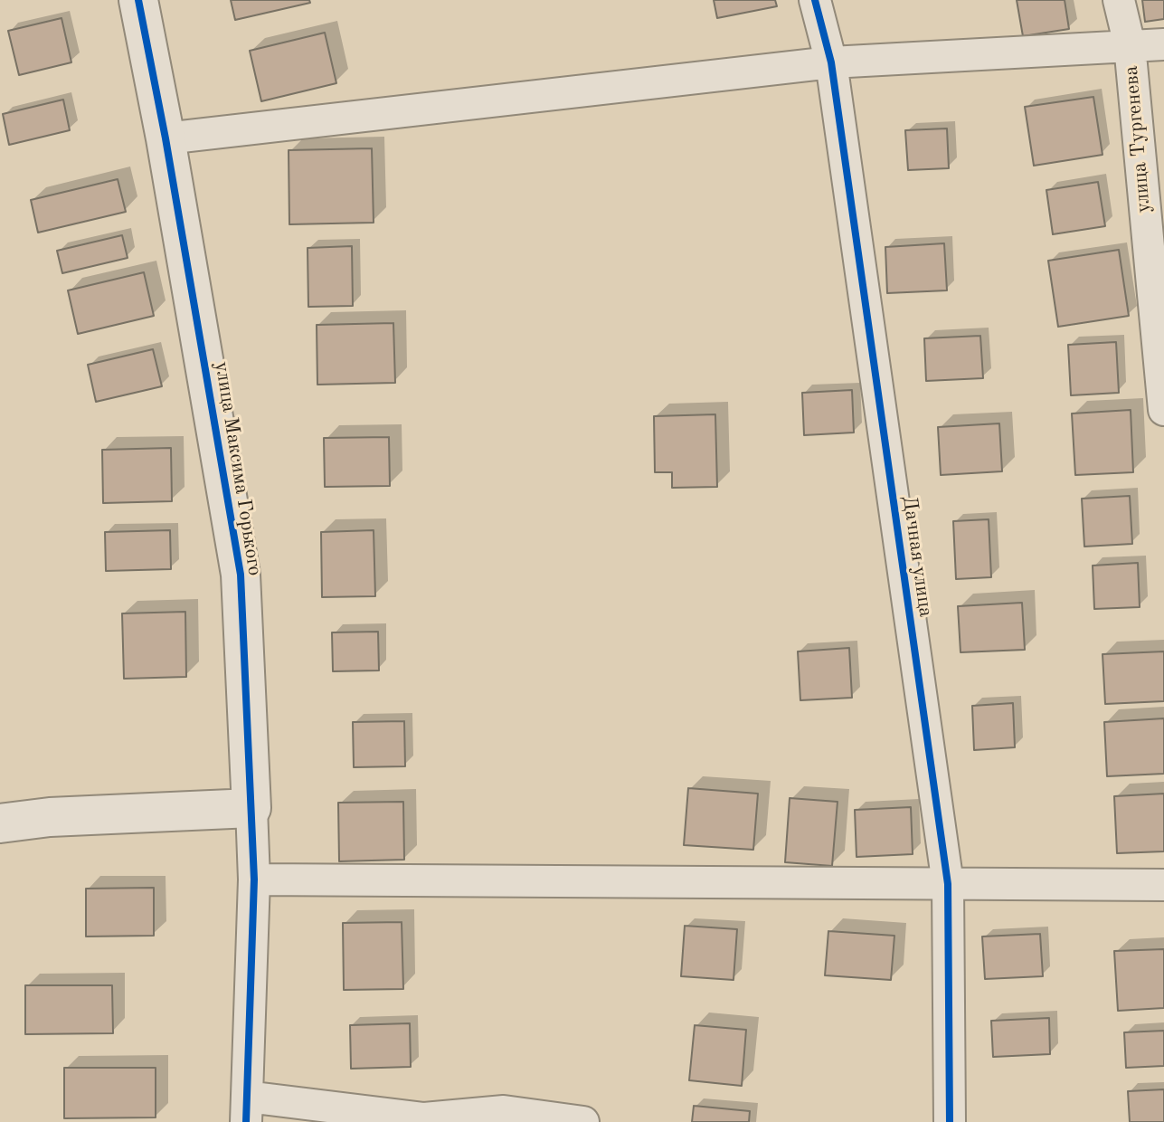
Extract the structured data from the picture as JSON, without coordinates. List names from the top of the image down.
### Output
{
  "streets": {
    "street": ["улица Тургенева", "улица Максима Горького", "Дачная улица"]
  }
}
